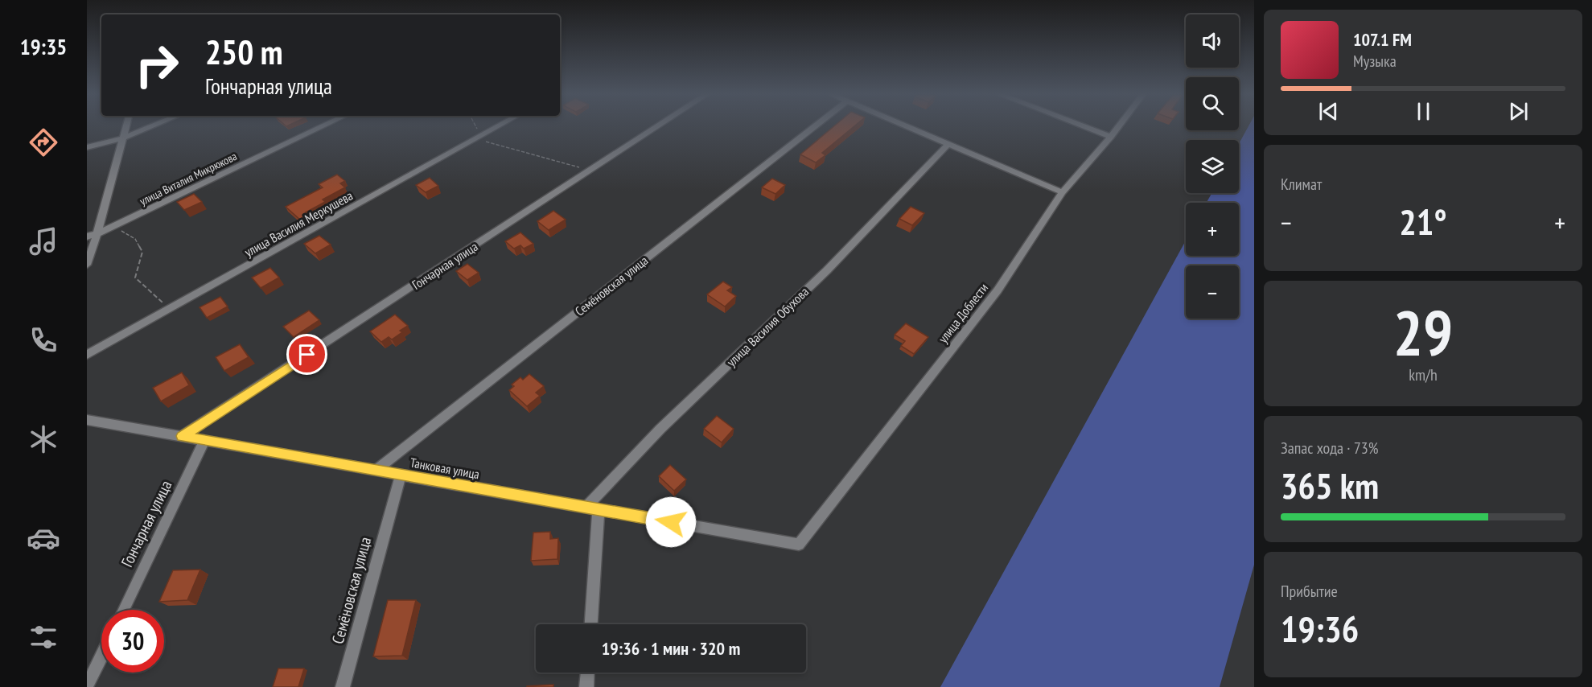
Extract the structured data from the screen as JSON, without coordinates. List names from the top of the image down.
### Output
{
  "streets": {
    "street": [
      "улица Виталия Микрюкова",
      "улица Василия Меркушева",
      "Гончарная улица",
      "Семёновская улица",
      "улица Доблести",
      "улица Василия Обухова",
      "Танковая улица"
    ]
  },
  "crossings": [
    ["Гончарная улица", "Танковая улица"],
    ["Семёновская улица", "Танковая улица"],
    ["улица Доблести", "Танковая улица"],
    ["улица Василия Обухова", "Танковая улица"]
  ],
  "page": {
    "tabs": "19:35",
    "map_buttons": ["+", "−"],
    "turn": ["250 m", "Гончарная улица"],
    "song": ["107.1 FM", "Музыка"],
    "tile": [
      "Климат",
      ["29", "km/h"],
      ["Запас хода · 73%", "365 km"],
      ["Прибытие", "19:36"]
    ],
    "heat": ["−", "21°", "+"],
    "limit": "30",
    "trip": "19:36 · 1 мин · 320 m"
  }
}
